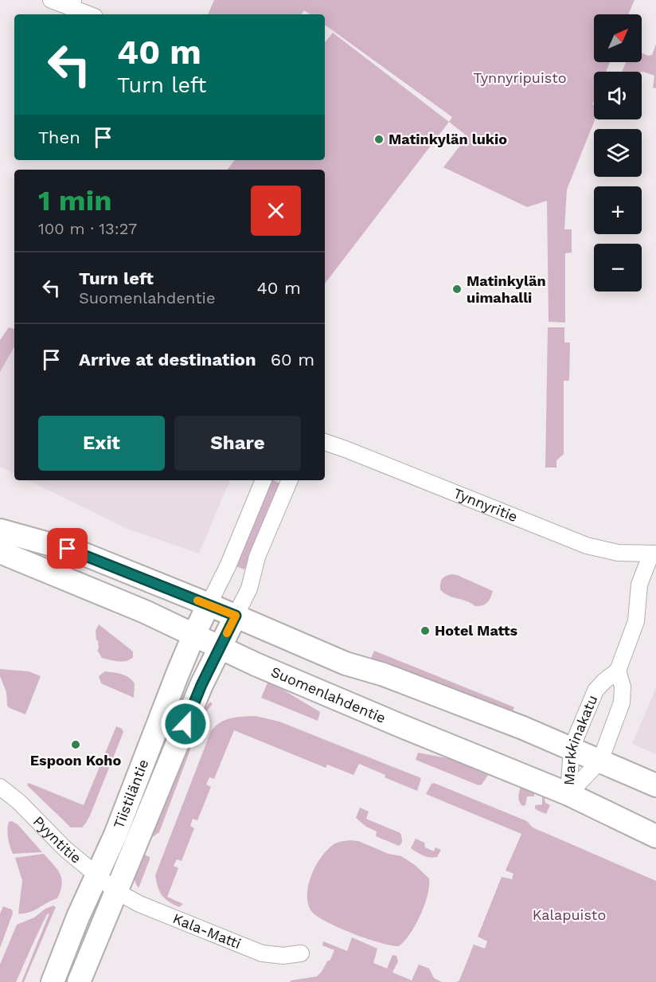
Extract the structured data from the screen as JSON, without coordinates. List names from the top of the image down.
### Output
{
  "streets": {
    "main road": ["Suomenlahdentie", "Tiistiläntie"],
    "street": [
      "Tynnyritie",
      "Markkinakatu",
      "Pyyntitie",
      "Kala-Matti"
    ]
  },
  "crossings": [
    ["Tynnyritie", "Markkinakatu"],
    ["Suomenlahdentie", "Markkinakatu"],
    ["Suomenlahdentie", "Tiistiläntie"],
    ["Tiistiläntie", "Pyyntitie"],
    ["Tiistiläntie", "Kala-Matti"],
    ["Pyyntitie", "Kala-Matti"]
  ],
  "parks": ["Tynnyripuisto", "Kalapuisto"],
  "places": [
    "Matinkylän lukio",
    "Matinkylän uimahalli",
    "Hotel Matts",
    "Espoon Koho"
  ],
  "north": "top right",
  "page": {
    "map_buttons": ["+", "−"],
    "turn": ["40 m", "Turn left"],
    "then": "Then",
    "heading": ["1 min", "100 m · 13:27"],
    "list": [
      {
        "name": "Turn left",
        "note": "Suomenlahdentie",
        "value": "40 m"
      },
      {
        "name": "Arrive at destination",
        "value": "60 m"
      }
    ],
    "buttons": ["Exit", "Share"]
  }
}
